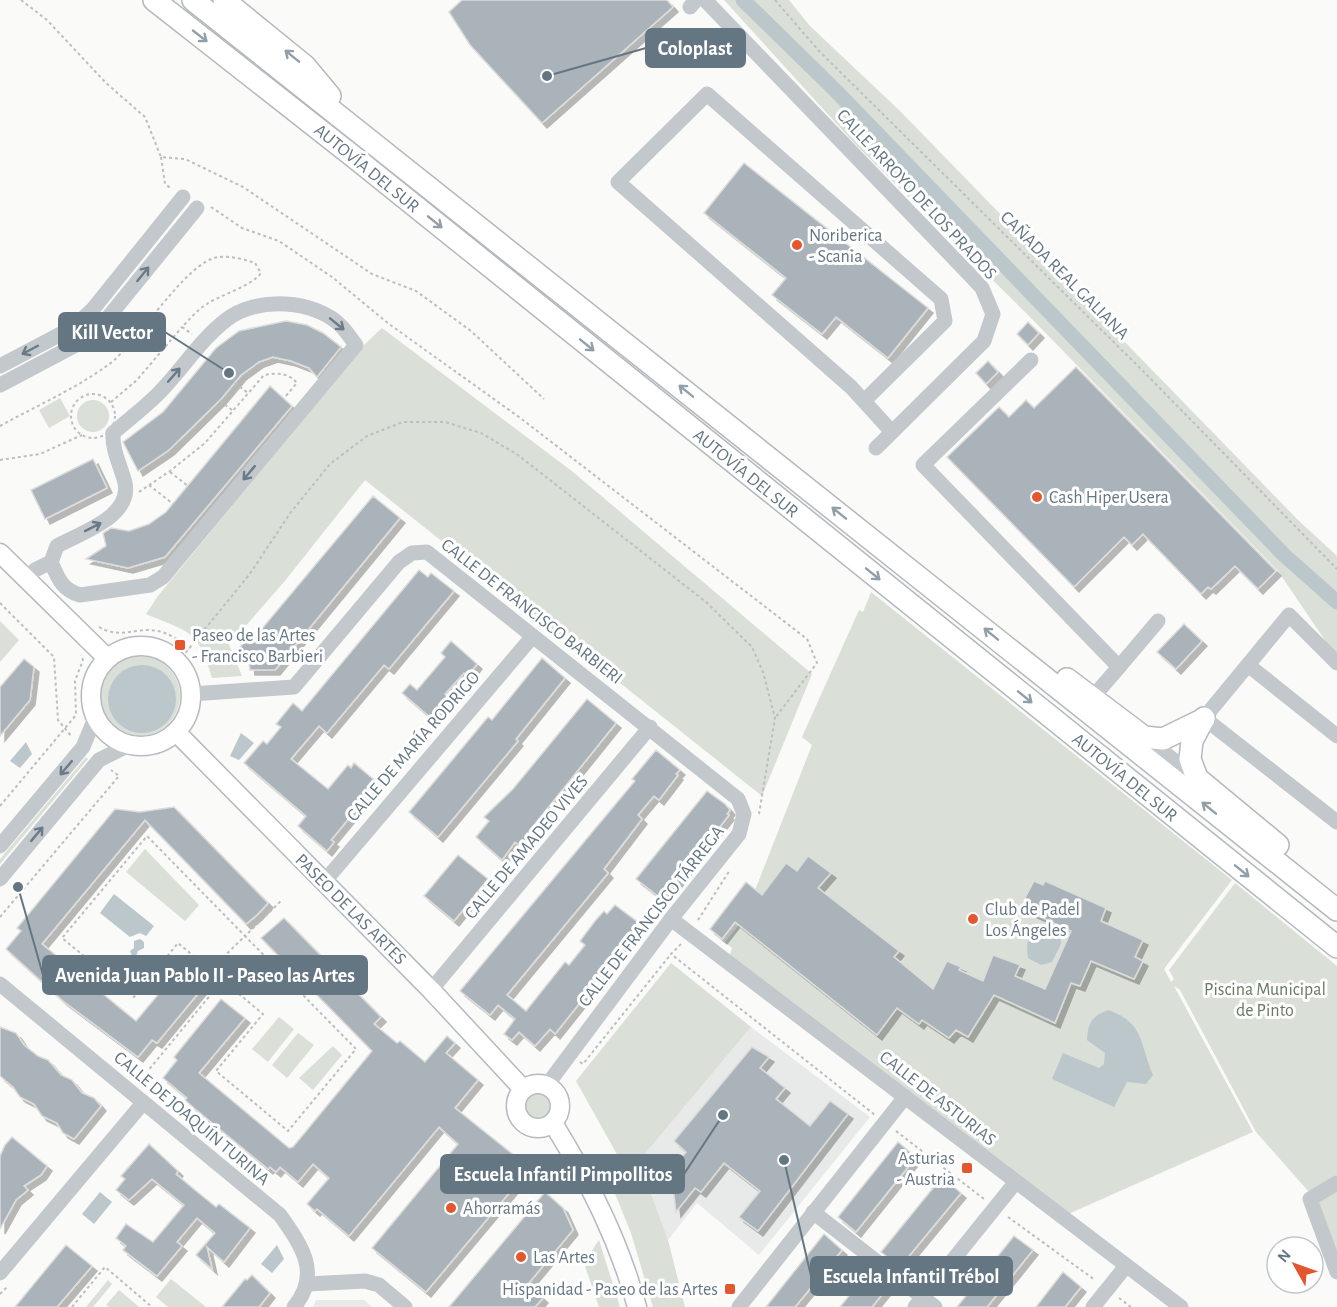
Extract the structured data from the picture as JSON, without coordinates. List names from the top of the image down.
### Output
{
  "streets": {
    "highway": ["AUTOVÍA DEL SUR"],
    "main road": ["PASEO DE LAS ARTES"],
    "street": [
      "CALLE ARROYO DE LOS PRADOS",
      "CALLE DE FRANCISCO BARBIERI",
      "CALLE DE MARÍA RODRIGO",
      "CALLE DE AMADEO VIVES",
      "CALLE DE FRANCISCO TÁRREGA",
      "CALLE DE ASTURIAS",
      "CALLE DE JOAQUÍN TURINA"
    ],
    "path": ["CAÑADA REAL GALIANA"]
  },
  "crossings": [
    ["CALLE DE FRANCISCO BARBIERI", "CALLE DE MARÍA RODRIGO"],
    ["CALLE DE FRANCISCO BARBIERI", "CALLE DE AMADEO VIVES"],
    ["CALLE DE FRANCISCO BARBIERI", "PASEO DE LAS ARTES"],
    ["CALLE DE FRANCISCO BARBIERI", "CALLE DE FRANCISCO TÁRREGA"],
    ["CALLE DE MARÍA RODRIGO", "PASEO DE LAS ARTES"],
    ["CALLE DE AMADEO VIVES", "PASEO DE LAS ARTES"],
    ["CALLE DE AMADEO VIVES", "CALLE DE FRANCISCO TÁRREGA"],
    ["PASEO DE LAS ARTES", "CALLE DE FRANCISCO TÁRREGA"],
    ["CALLE DE FRANCISCO TÁRREGA", "CALLE DE ASTURIAS"]
  ],
  "parks": ["Piscina Municipal de Pinto"],
  "places": {
    "other": [
      "Coloplast",
      "Noriberica - Scania",
      "Kill Vector",
      "Cash Hiper Usera",
      "Avenida Juan Pablo II - Paseo las Artes",
      "Club de Padel Los Ángeles",
      "Escuela Infantil Pimpollitos",
      "Escuela Infantil Trébol",
      "Ahorramás",
      "Las Artes"
    ],
    "transit": ["Paseo de las Artes - Francisco Barbieri", "Asturias - Austria", "Hispanidad - Paseo de las Artes"]
  },
  "north": "top left"
}
